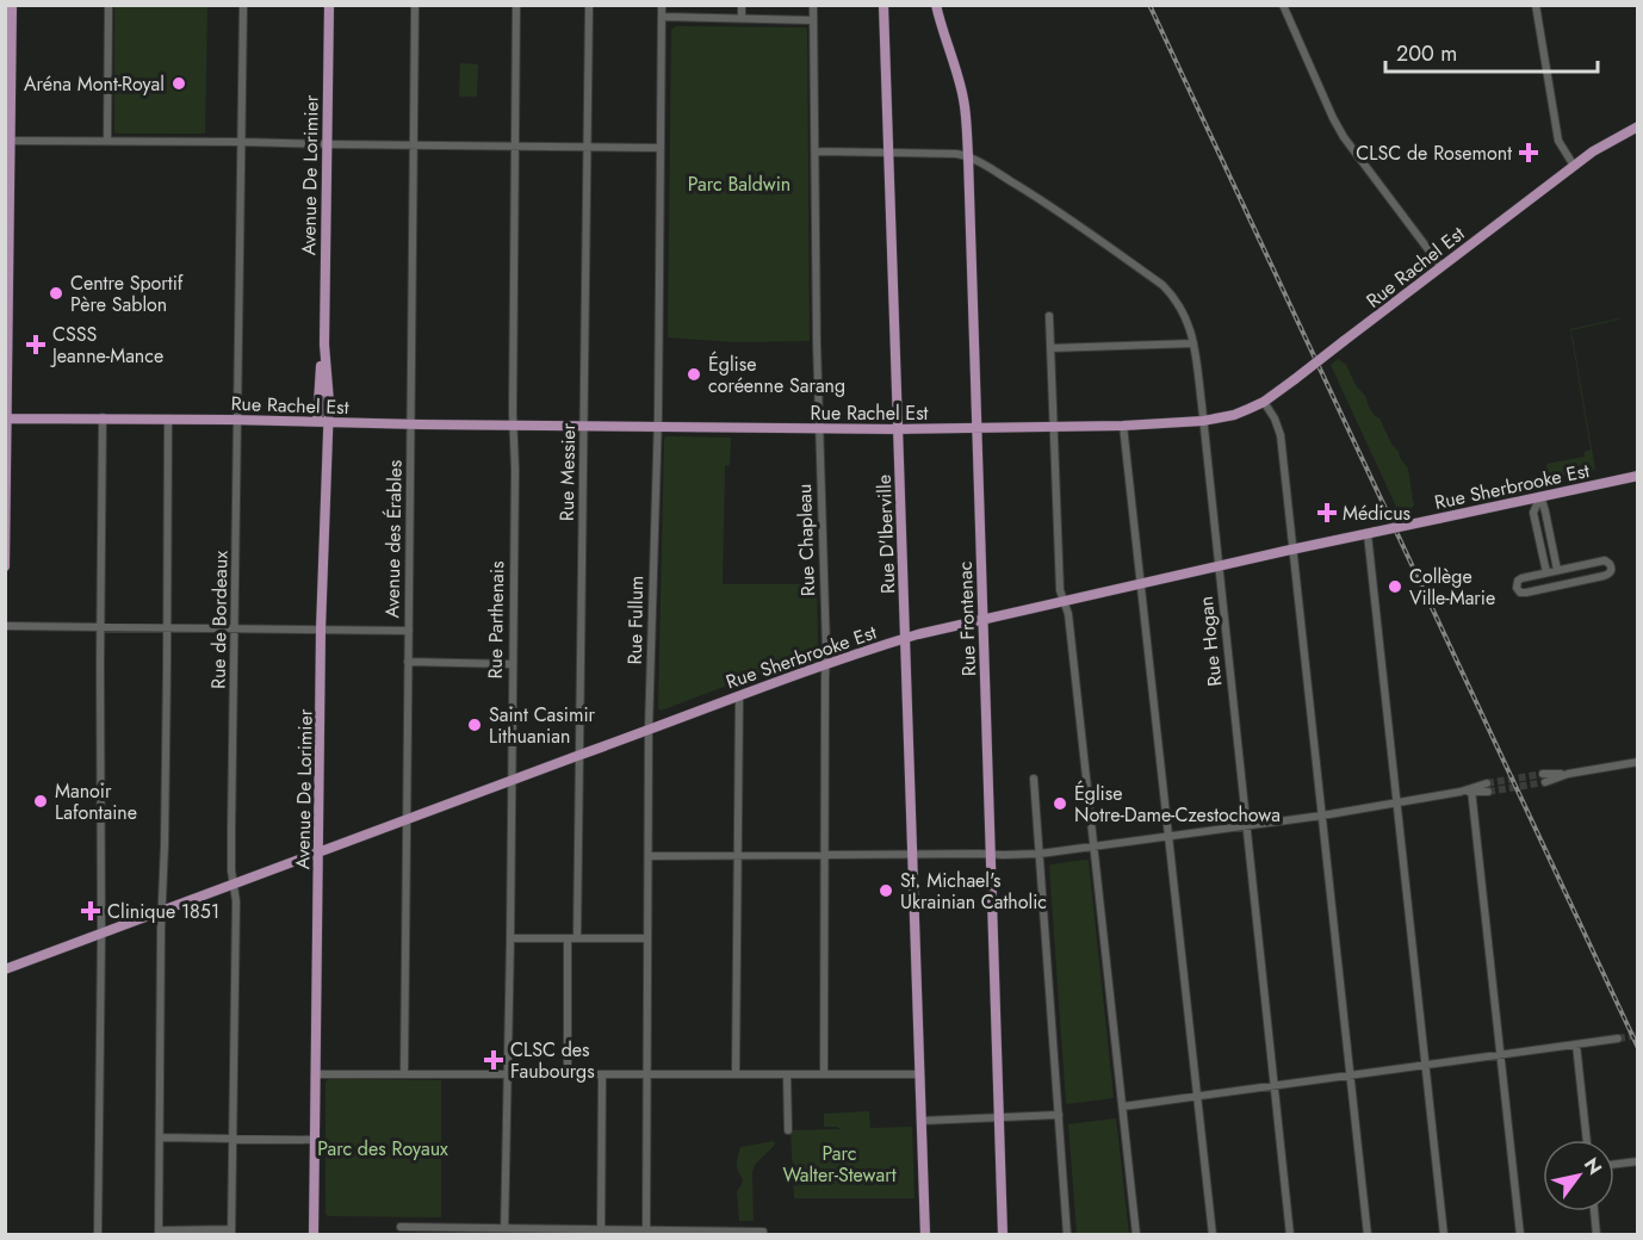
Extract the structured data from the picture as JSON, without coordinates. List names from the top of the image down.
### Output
{
  "streets": {
    "main road": [
      "Avenue De Lorimier",
      "Rue Rachel Est",
      "Rue Sherbrooke Est",
      "Rue D'Iberville",
      "Rue Frontenac"
    ],
    "street": [
      "Rue Messier",
      "Avenue des Érables",
      "Rue Chapleau",
      "Rue de Bordeaux",
      "Rue Parthenais",
      "Rue Fullum",
      "Rue Hogan"
    ]
  },
  "crossings": [
    ["Avenue De Lorimier", "Rue Rachel Est"],
    ["Avenue De Lorimier", "Rue Sherbrooke Est"],
    ["Rue Rachel Est", "Rue Messier"],
    ["Rue Rachel Est", "Rue D'Iberville"],
    ["Rue Rachel Est", "Avenue des Érables"],
    ["Rue Rachel Est", "Rue Chapleau"],
    ["Rue Rachel Est", "Rue Frontenac"],
    ["Rue Rachel Est", "Rue de Bordeaux"],
    ["Rue Rachel Est", "Rue Parthenais"],
    ["Rue Rachel Est", "Rue Fullum"],
    ["Rue Rachel Est", "Rue Hogan"],
    ["Rue Messier", "Rue Sherbrooke Est"],
    ["Rue Sherbrooke Est", "Rue D'Iberville"],
    ["Rue Sherbrooke Est", "Avenue des Érables"],
    ["Rue Sherbrooke Est", "Rue Chapleau"],
    ["Rue Sherbrooke Est", "Rue Frontenac"],
    ["Rue Sherbrooke Est", "Rue de Bordeaux"],
    ["Rue Sherbrooke Est", "Rue Parthenais"],
    ["Rue Sherbrooke Est", "Rue Fullum"],
    ["Rue Sherbrooke Est", "Rue Hogan"],
    ["Rue Frontenac", "Rue Hogan"]
  ],
  "parks": ["Parc Baldwin", "Parc des Royaux", "Parc Walter-Stewart"],
  "places": {
    "other": [
      "Aréna Mont-Royal",
      "Centre Sportif Père Sablon",
      "Église coréenne Sarang",
      "Collège Ville-Marie",
      "Saint Casimir Lithuanian",
      "Manoir Lafontaine",
      "Église Notre-Dame-Czestochowa",
      "St. Michael's Ukrainian Catholic"
    ],
    "health": [
      "CLSC de Rosemont",
      "CSSS Jeanne-Mance",
      "Médicus",
      "Clinique 1851",
      "CLSC des Faubourgs"
    ]
  },
  "scale_bar": "200 m",
  "north": "top right"
}
